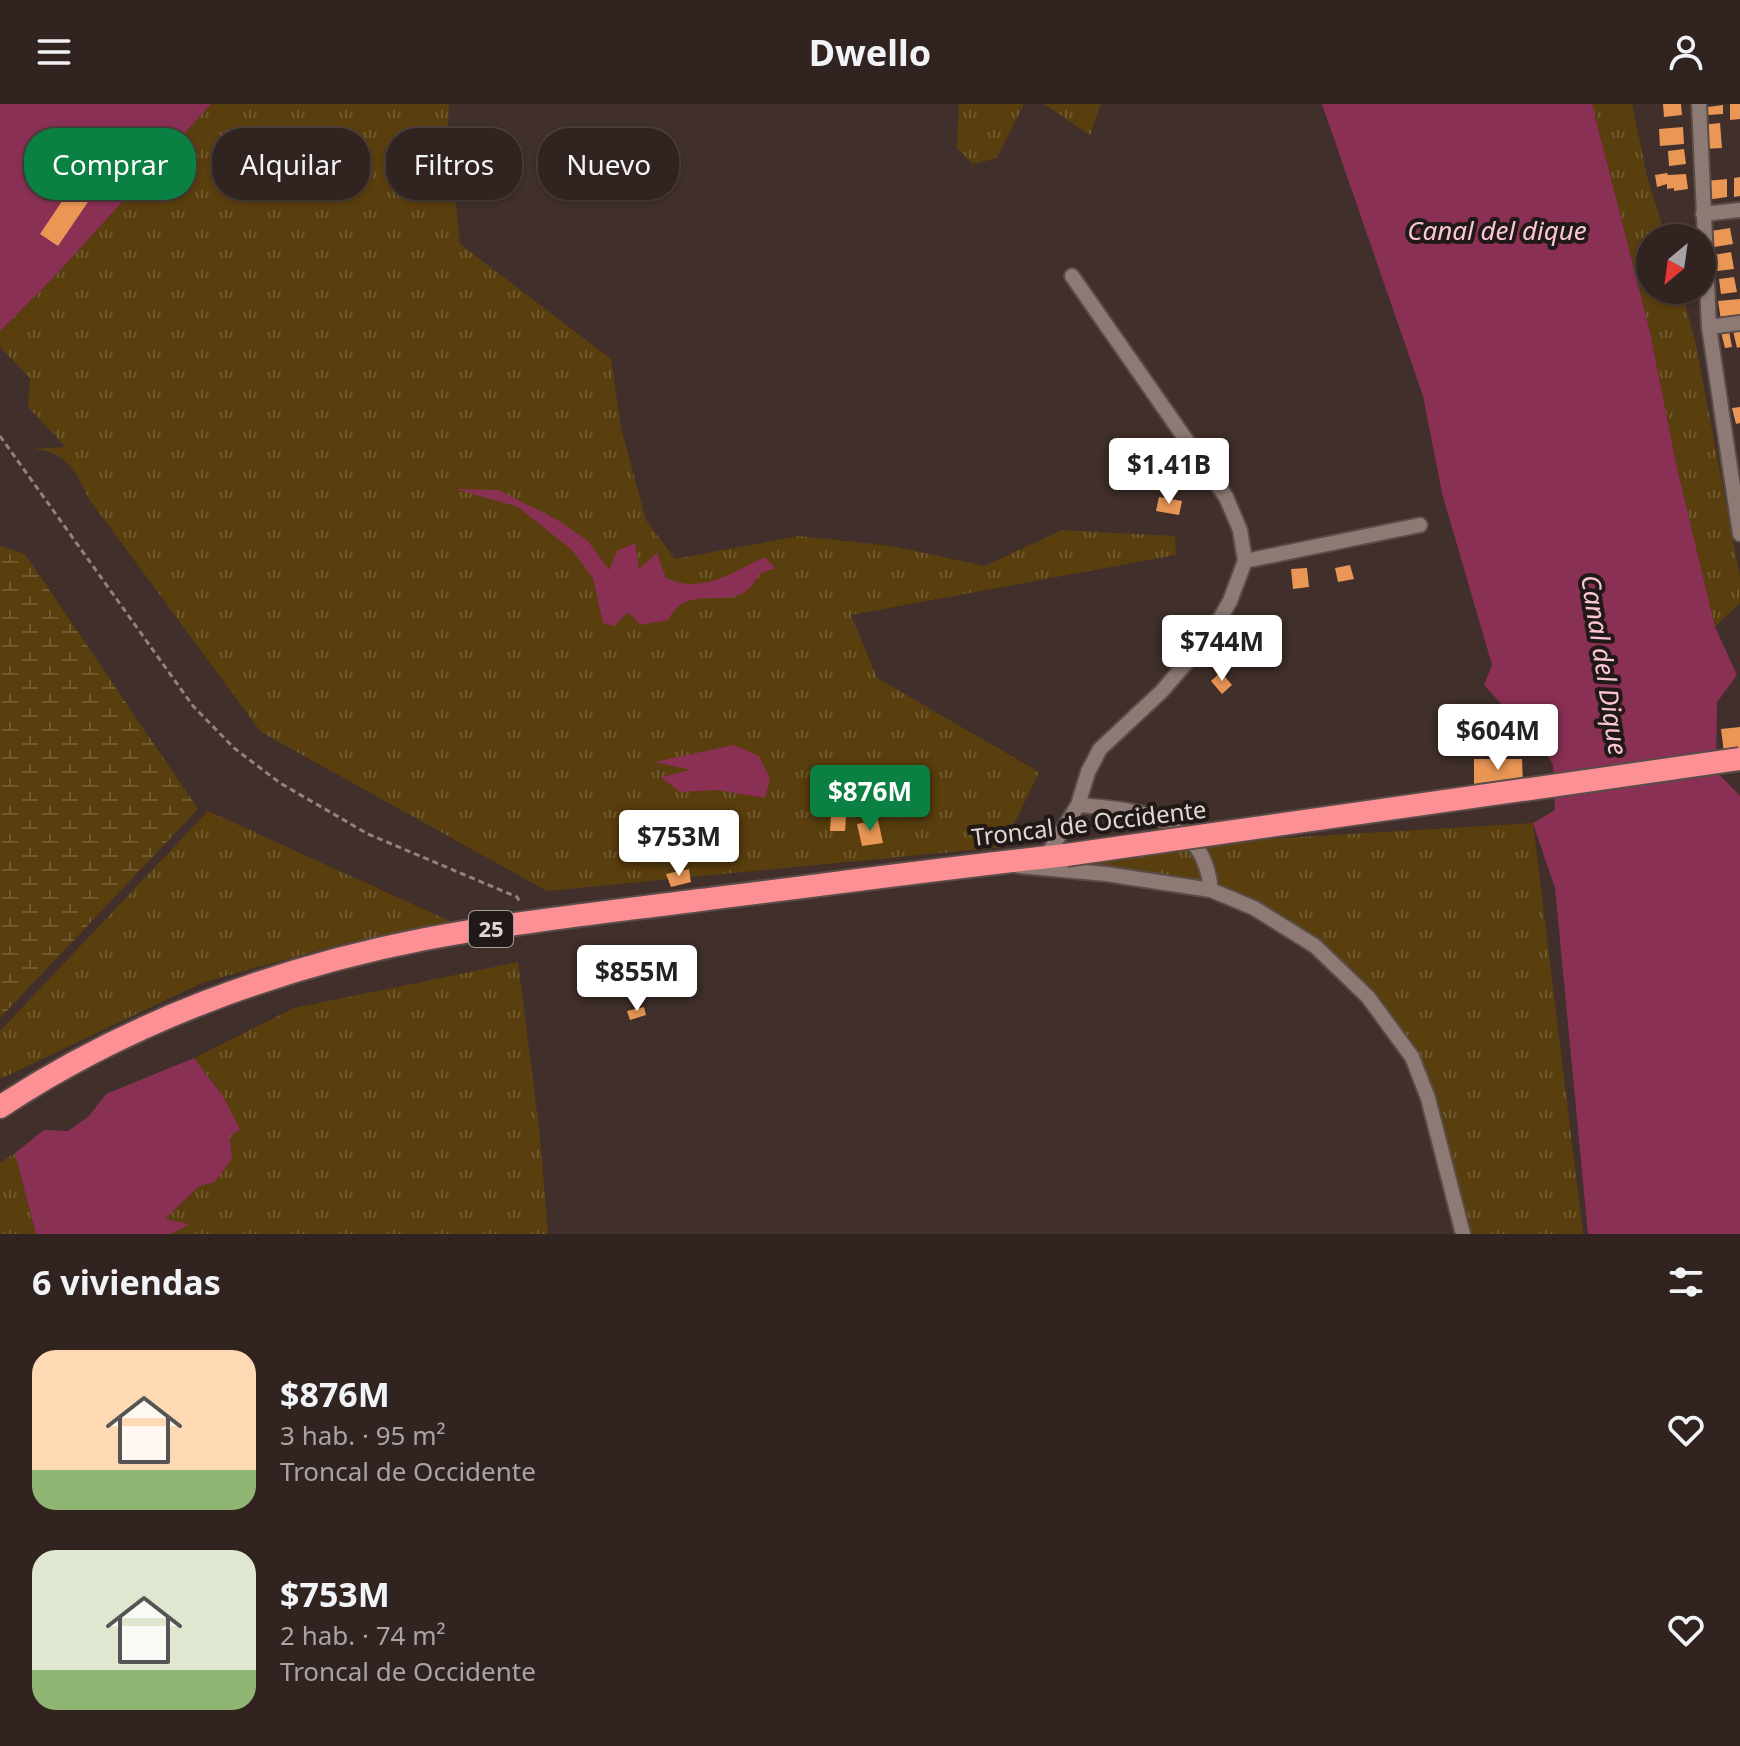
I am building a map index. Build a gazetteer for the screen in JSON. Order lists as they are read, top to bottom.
{
  "streets": {
    "highway": ["Troncal de Occidente", "25"]
  },
  "water": ["Canal del dique", "Canal del Dique"],
  "north": "bottom left",
  "page": {
    "header": "Dwello",
    "chip": [
      "Comprar",
      "Alquilar",
      "Filtros",
      "Nuevo"
    ],
    "price": [
      "$1.41B",
      "$744M",
      "$604M",
      "$876M",
      "$753M",
      "$855M"
    ],
    "heading": "6 viviendas",
    "list": [
      {
        "name": "$876M",
        "note": "3 hab. · 95 m² · Troncal de Occidente"
      },
      {
        "name": "$753M",
        "note": "2 hab. · 74 m² · Troncal de Occidente"
      }
    ]
  }
}
